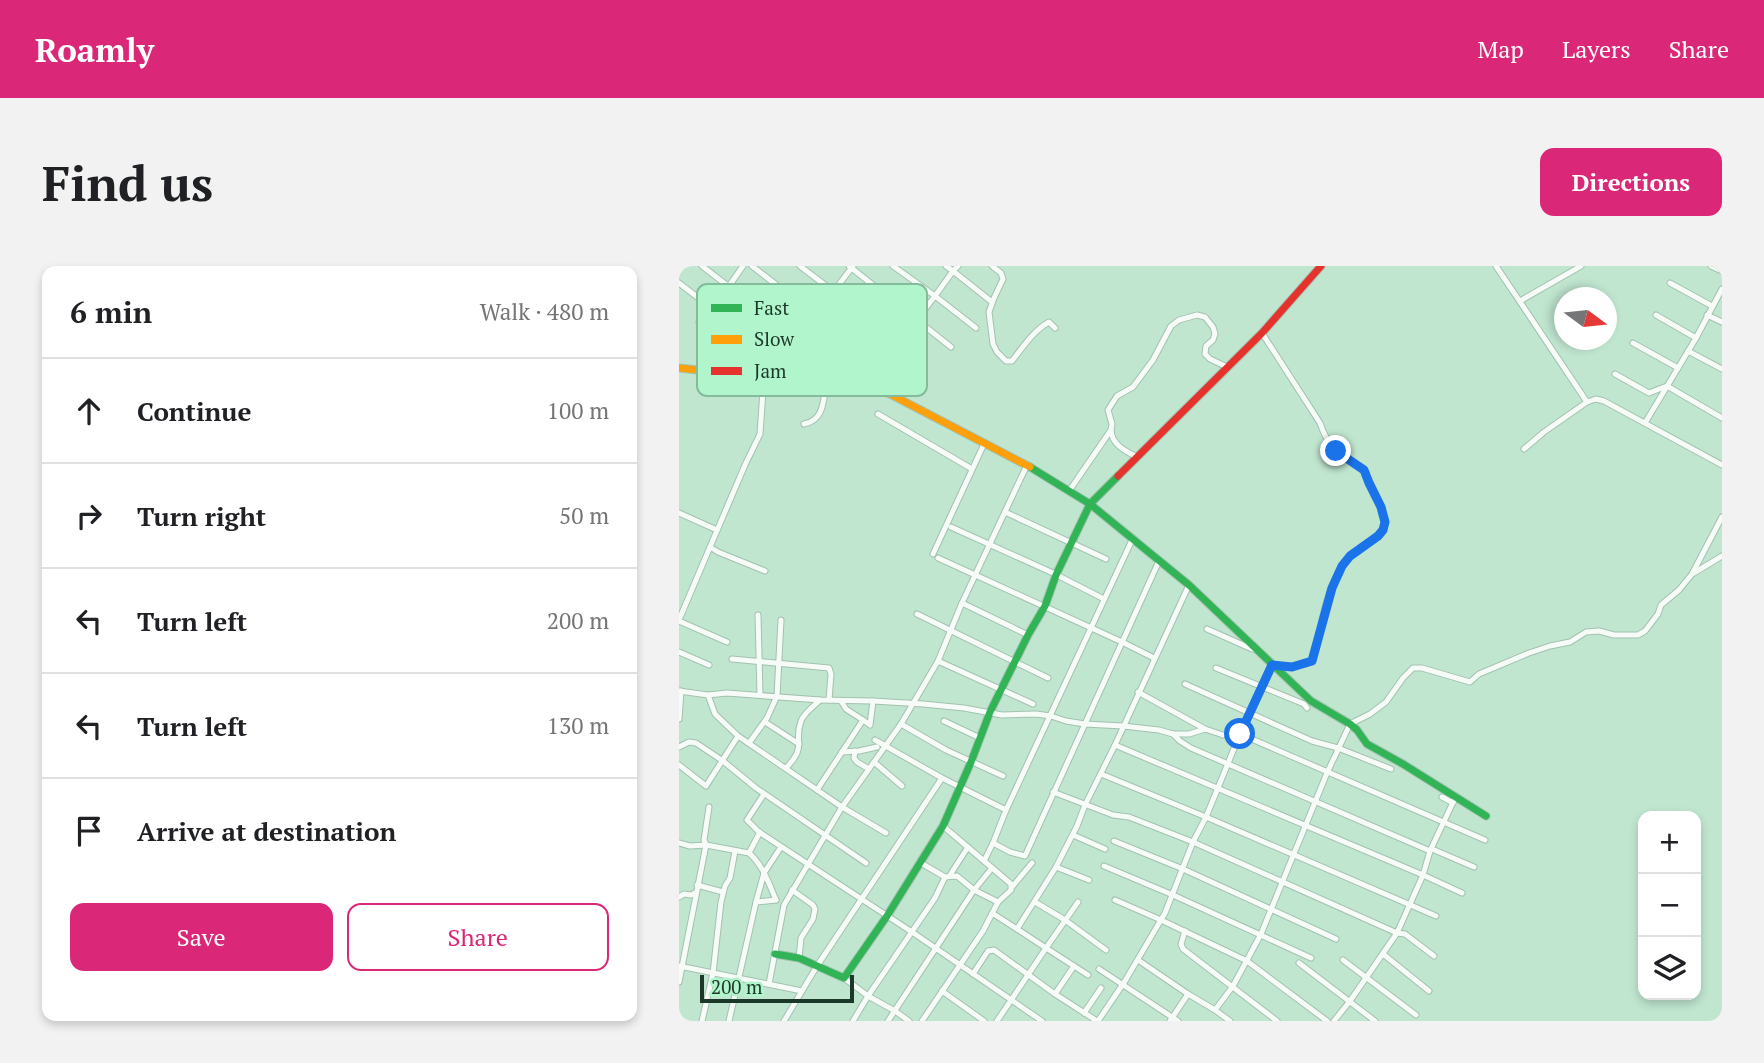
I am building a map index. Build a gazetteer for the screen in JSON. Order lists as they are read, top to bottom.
{
  "legend": ["Fast", "Slow", "Jam"],
  "scale_bar": "200 m",
  "north": "right",
  "page": {
    "header": "Roamly",
    "nav": ["Map", "Layers", "Share"],
    "buttons": [
      "Directions",
      ["Save", "Share"]
    ],
    "title": "Find us",
    "heading": ["6 min", "Walk · 480 m"],
    "list": [
      ["Continue", "100 m"],
      ["Turn right", "50 m"],
      ["Turn left", "200 m"],
      ["Turn left", "130 m"],
      "Arrive at destination"
    ],
    "map_buttons": ["+", "−"],
    "scale": "200 m"
  }
}
